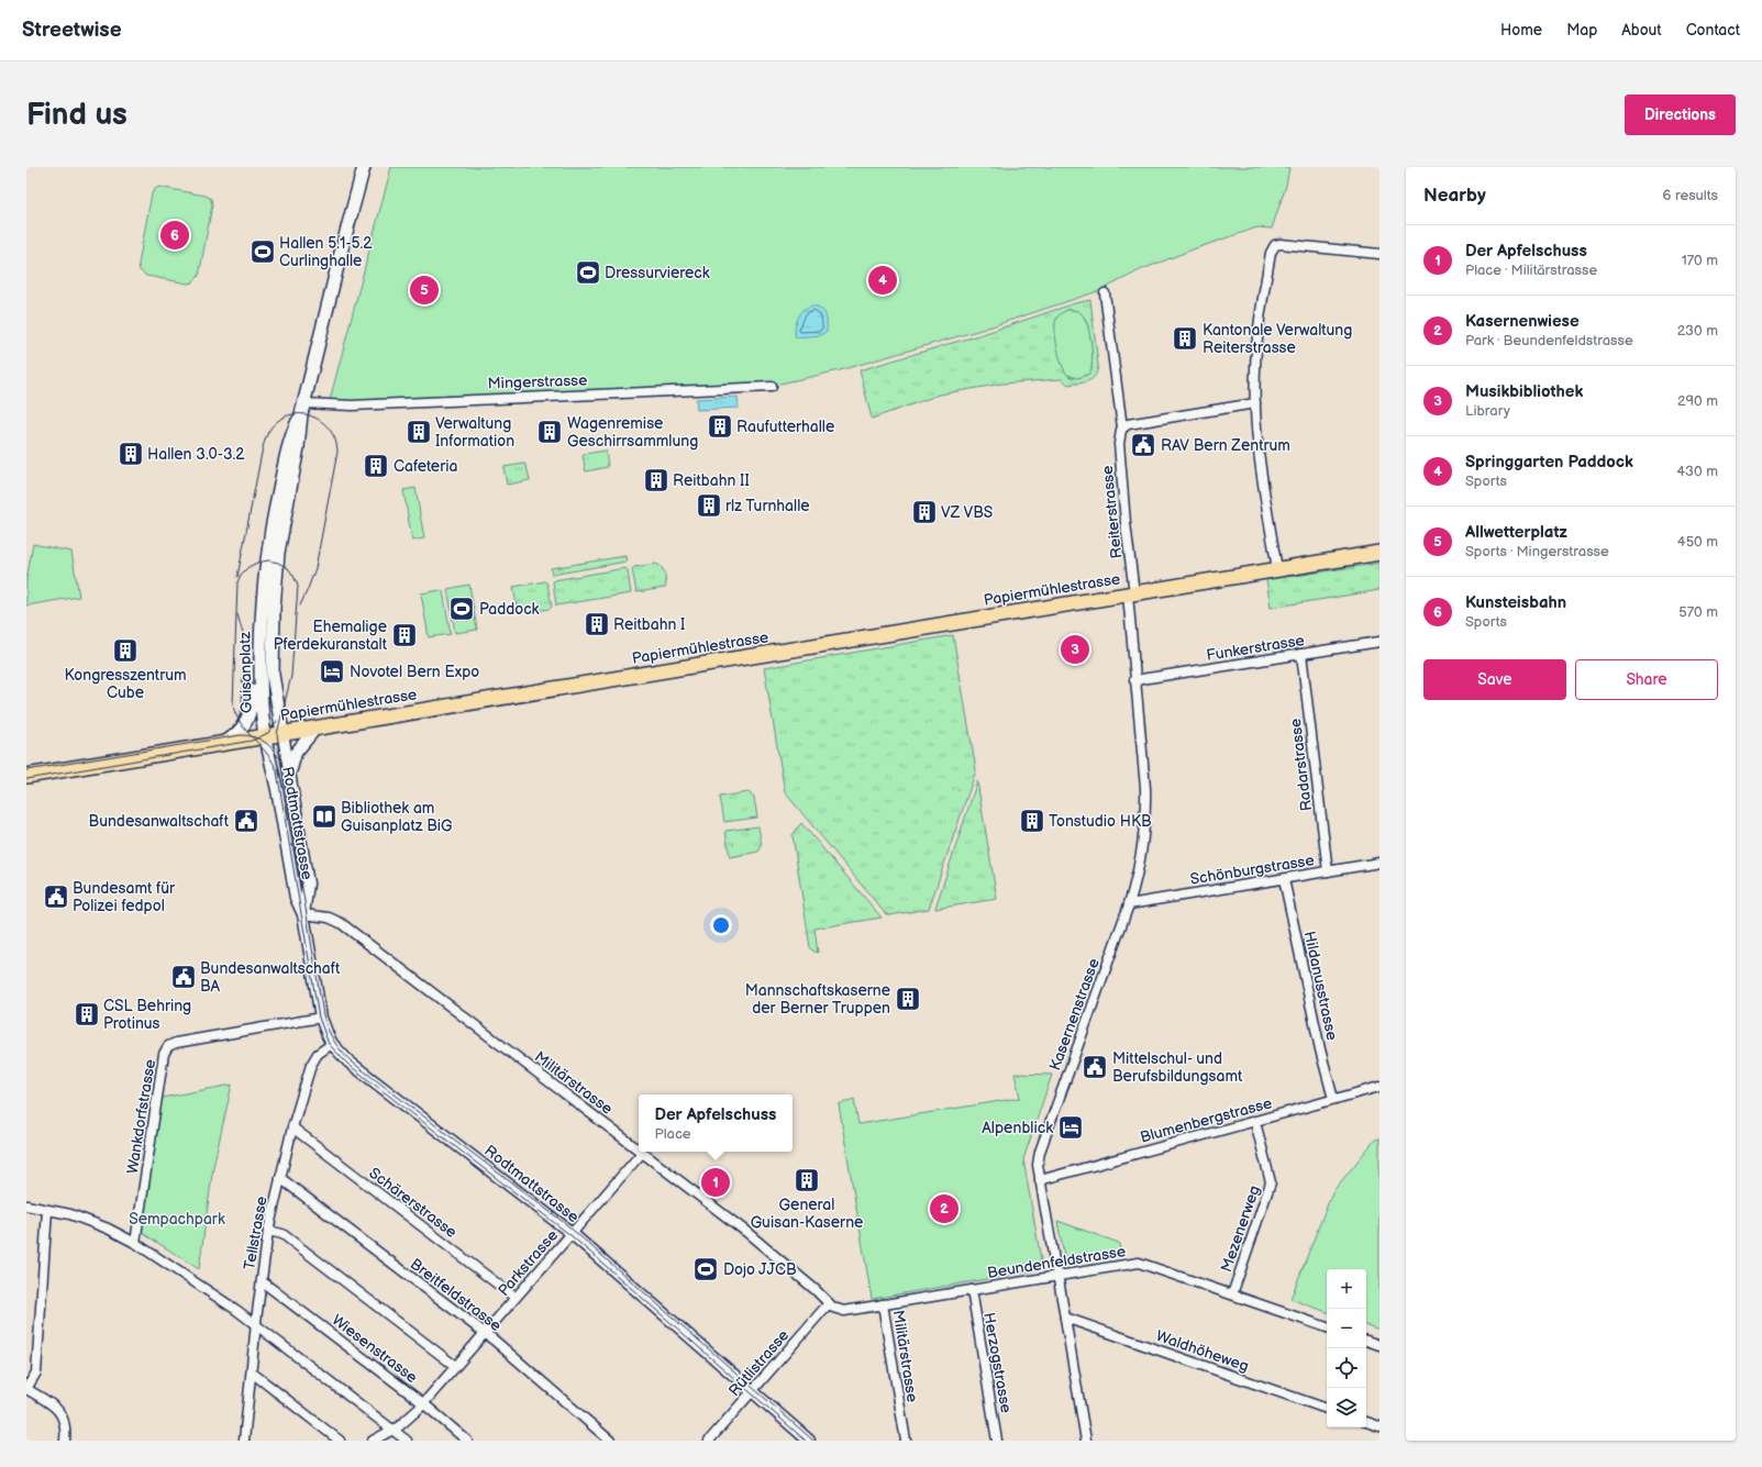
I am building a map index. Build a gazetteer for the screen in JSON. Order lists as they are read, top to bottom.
{
  "streets": {
    "main road": ["Papiermühlestrasse", "Guisanplatz"],
    "street": [
      "Mingerstrasse",
      "Reiterstrasse",
      "Funkerstrasse",
      "Radarstrasse",
      "Rodtmattstrasse",
      "Schönburgstrasse",
      "Hildanusstrasse",
      "Kasernenstrasse",
      "Militärstrasse",
      "Wankdorfstrasse",
      "Blumenbergstrasse",
      "Schärerstrasse",
      "Mezenerweg",
      "Tellstrasse",
      "Beundenfeldstrasse",
      "Parkstrasse",
      "Breitfeldstrasse",
      "Wiesenstrasse",
      "Waldhöheweg",
      "Rütlistrasse",
      "Herzogstrasse"
    ]
  },
  "crossings": [
    ["Reiterstrasse", "Papiermühlestrasse"],
    ["Reiterstrasse", "Kasernenstrasse"],
    ["Papiermühlestrasse", "Guisanplatz"],
    ["Papiermühlestrasse", "Rodtmattstrasse"],
    ["Papiermühlestrasse", "Kasernenstrasse"],
    ["Funkerstrasse", "Radarstrasse"],
    ["Funkerstrasse", "Kasernenstrasse"],
    ["Guisanplatz", "Rodtmattstrasse"],
    ["Radarstrasse", "Schönburgstrasse"],
    ["Rodtmattstrasse", "Militärstrasse"],
    ["Rodtmattstrasse", "Wankdorfstrasse"],
    ["Rodtmattstrasse", "Tellstrasse"],
    ["Rodtmattstrasse", "Parkstrasse"],
    ["Rodtmattstrasse", "Rütlistrasse"],
    ["Schönburgstrasse", "Hildanusstrasse"],
    ["Schönburgstrasse", "Kasernenstrasse"],
    ["Hildanusstrasse", "Blumenbergstrasse"],
    ["Kasernenstrasse", "Blumenbergstrasse"],
    ["Kasernenstrasse", "Beundenfeldstrasse"],
    ["Kasernenstrasse", "Waldhöheweg"],
    ["Militärstrasse", "Beundenfeldstrasse"],
    ["Militärstrasse", "Parkstrasse"],
    ["Militärstrasse", "Rütlistrasse"],
    ["Blumenbergstrasse", "Mezenerweg"],
    ["Schärerstrasse", "Tellstrasse"],
    ["Schärerstrasse", "Parkstrasse"],
    ["Mezenerweg", "Beundenfeldstrasse"],
    ["Tellstrasse", "Breitfeldstrasse"],
    ["Tellstrasse", "Wiesenstrasse"],
    ["Beundenfeldstrasse", "Herzogstrasse"],
    ["Parkstrasse", "Breitfeldstrasse"],
    ["Parkstrasse", "Wiesenstrasse"]
  ],
  "parks": ["Sempachpark"],
  "places": {
    "sports": [
      "Hallen 5.1-5.2 Curlinghalle",
      "Dressurviereck",
      "Paddock",
      "Dojo JJCB"
    ],
    "building": [
      "Kantonale Verwaltung Reiterstrasse",
      "Raufutterhalle",
      "Verwaltung Information",
      "Wagenremise Geschirrsammlung",
      "Hallen 3.0-3.2",
      "Cafeteria",
      "Reitbahn II",
      "rlz Turnhalle",
      "VZ VBS",
      "Reitbahn I",
      "Ehemalige Pferdekuranstalt",
      "Kongresszentrum Cube",
      "Tonstudio HKB",
      "Mannschaftskaserne der Berner Truppen",
      "CSL Behring Protinus",
      "General Guisan-Kaserne"
    ],
    "public building": [
      "RAV Bern Zentrum",
      "Bundesanwaltschaft",
      "Bundesamt für Polizei fedpol",
      "Bundesanwaltschaft BA",
      "Mittelschul- und Berufsbildungsamt"
    ],
    "hotel": ["Novotel Bern Expo", "Alpenblick"],
    "library": ["Bibliothek am Guisanplatz BiG"]
  },
  "page": {
    "header": "Streetwise",
    "nav": [
      "Home",
      "Map",
      "About",
      "Contact"
    ],
    "buttons": [
      "Directions",
      ["Save", "Share"]
    ],
    "title": "Find us",
    "heading": ["Nearby", "6 results"],
    "pins": [
      "6",
      "4",
      "5",
      "3",
      "1",
      "2"
    ],
    "list": [
      {
        "mark": "1",
        "name": "Der Apfelschuss",
        "note": "Place · Militärstrasse",
        "value": "170 m"
      },
      {
        "mark": "2",
        "name": "Kasernenwiese",
        "note": "Park · Beundenfeldstrasse",
        "value": "230 m"
      },
      {
        "mark": "3",
        "name": "Musikbibliothek",
        "note": "Library",
        "value": "290 m"
      },
      {
        "mark": "4",
        "name": "Springgarten Paddock",
        "note": "Sports",
        "value": "430 m"
      },
      {
        "mark": "5",
        "name": "Allwetterplatz",
        "note": "Sports · Mingerstrasse",
        "value": "450 m"
      },
      {
        "mark": "6",
        "name": "Kunsteisbahn",
        "note": "Sports",
        "value": "570 m"
      }
    ],
    "popup": ["Der Apfelschuss", "Place"],
    "map_buttons": ["+", "−"]
  }
}
